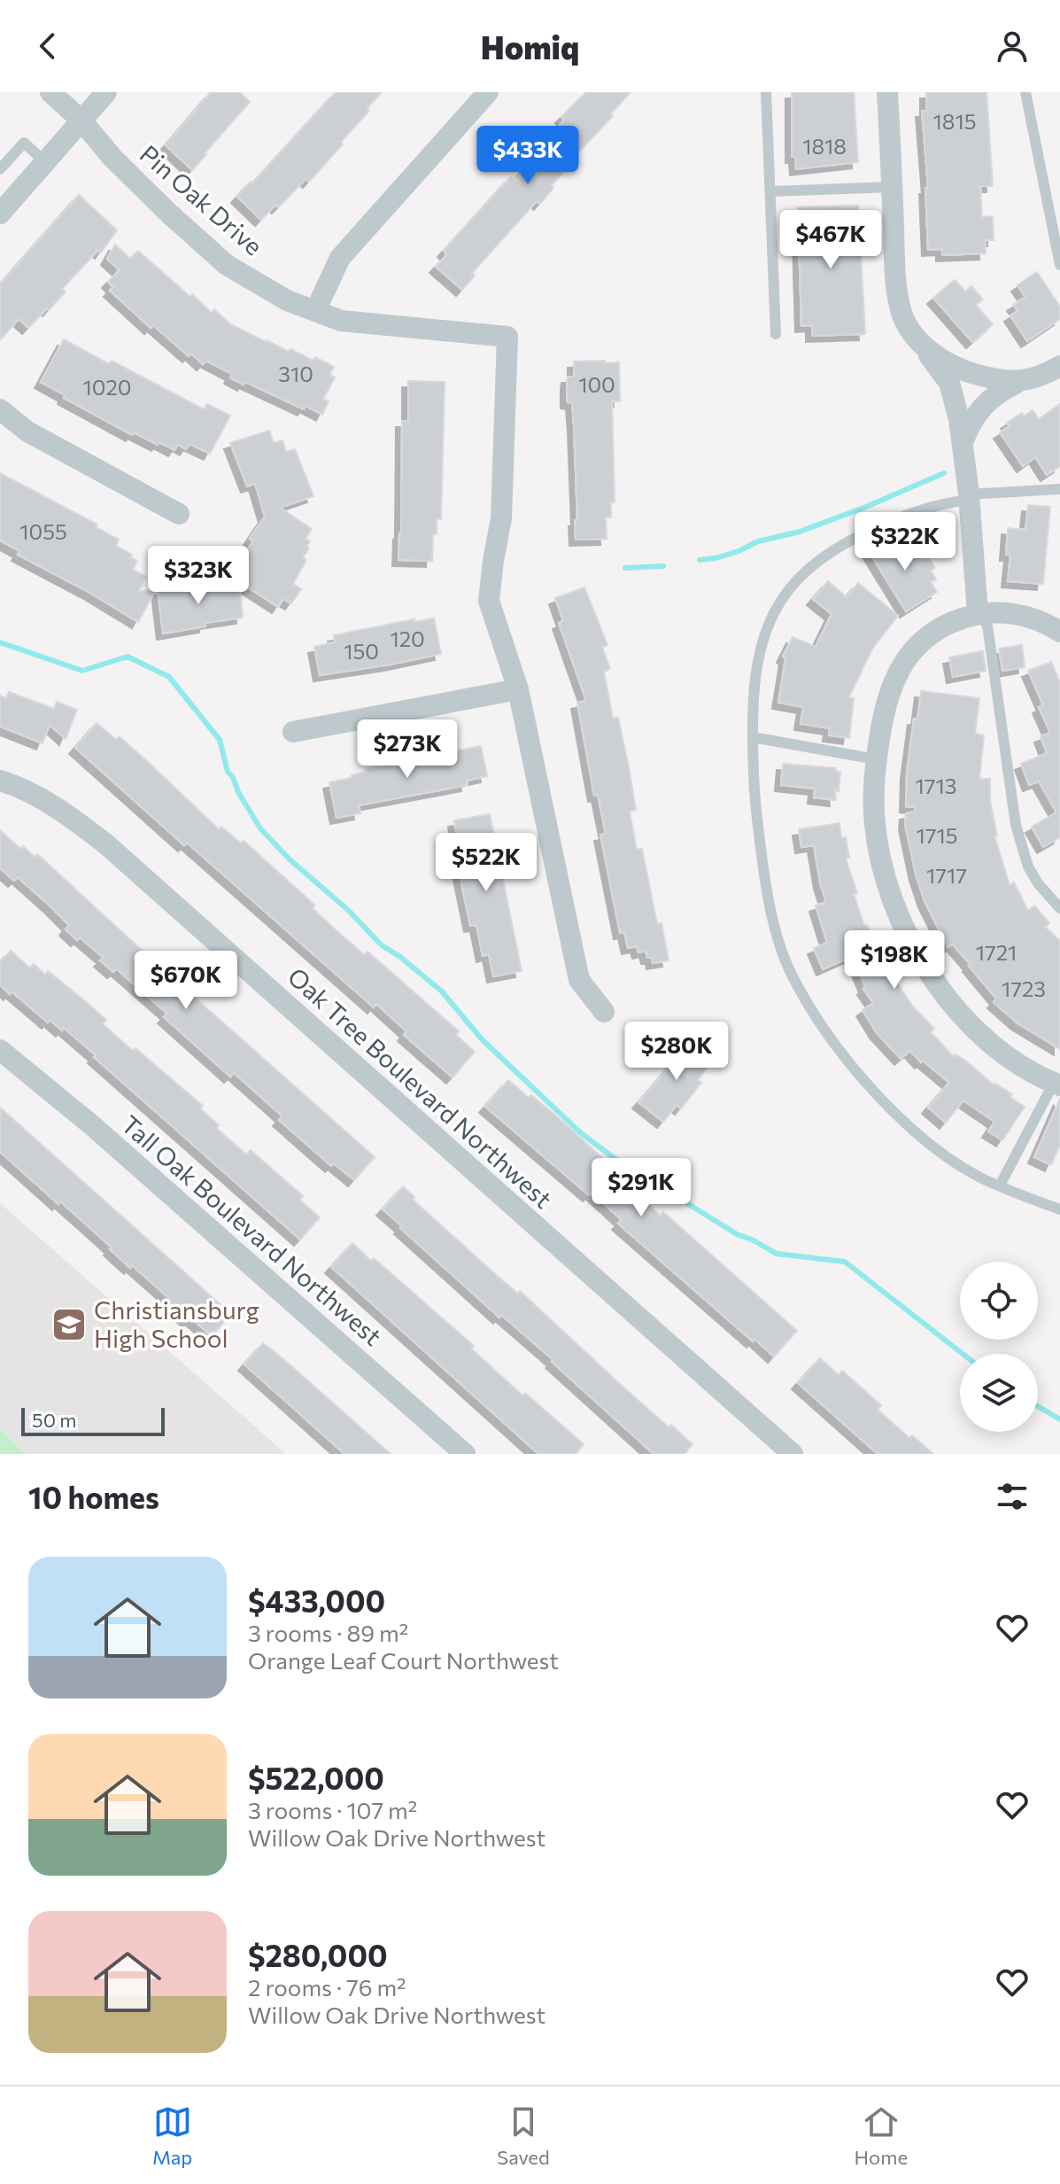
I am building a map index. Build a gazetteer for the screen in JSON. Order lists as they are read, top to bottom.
{
  "streets": {
    "street": ["Pin Oak Drive", "Oak Tree Boulevard Northwest", "Tall Oak Boulevard Northwest"]
  },
  "places": {
    "school or university": ["Christiansburg High School"]
  },
  "house_numbers": [
    "1815",
    "1818",
    "310",
    "100",
    "1020",
    "1055",
    "120",
    "150",
    "1713",
    "1715",
    "1717",
    "1721",
    "1723"
  ],
  "scale_bar": "50 m",
  "page": {
    "header": "Homiq",
    "price": [
      "$433K",
      "$467K",
      "$322K",
      "$323K",
      "$273K",
      "$522K",
      "$198K",
      "$670K",
      "$280K",
      "$291K"
    ],
    "scale": "50 m",
    "heading": "10 homes",
    "list": [
      {
        "name": "$433,000",
        "note": "3 rooms · 89 m² · Orange Leaf Court Northwest"
      },
      {
        "name": "$522,000",
        "note": "3 rooms · 107 m² · Willow Oak Drive Northwest"
      },
      {
        "name": "$280,000",
        "note": "2 rooms · 76 m² · Willow Oak Drive Northwest"
      }
    ],
    "tabs": ["Map", "Saved", "Home"]
  }
}
